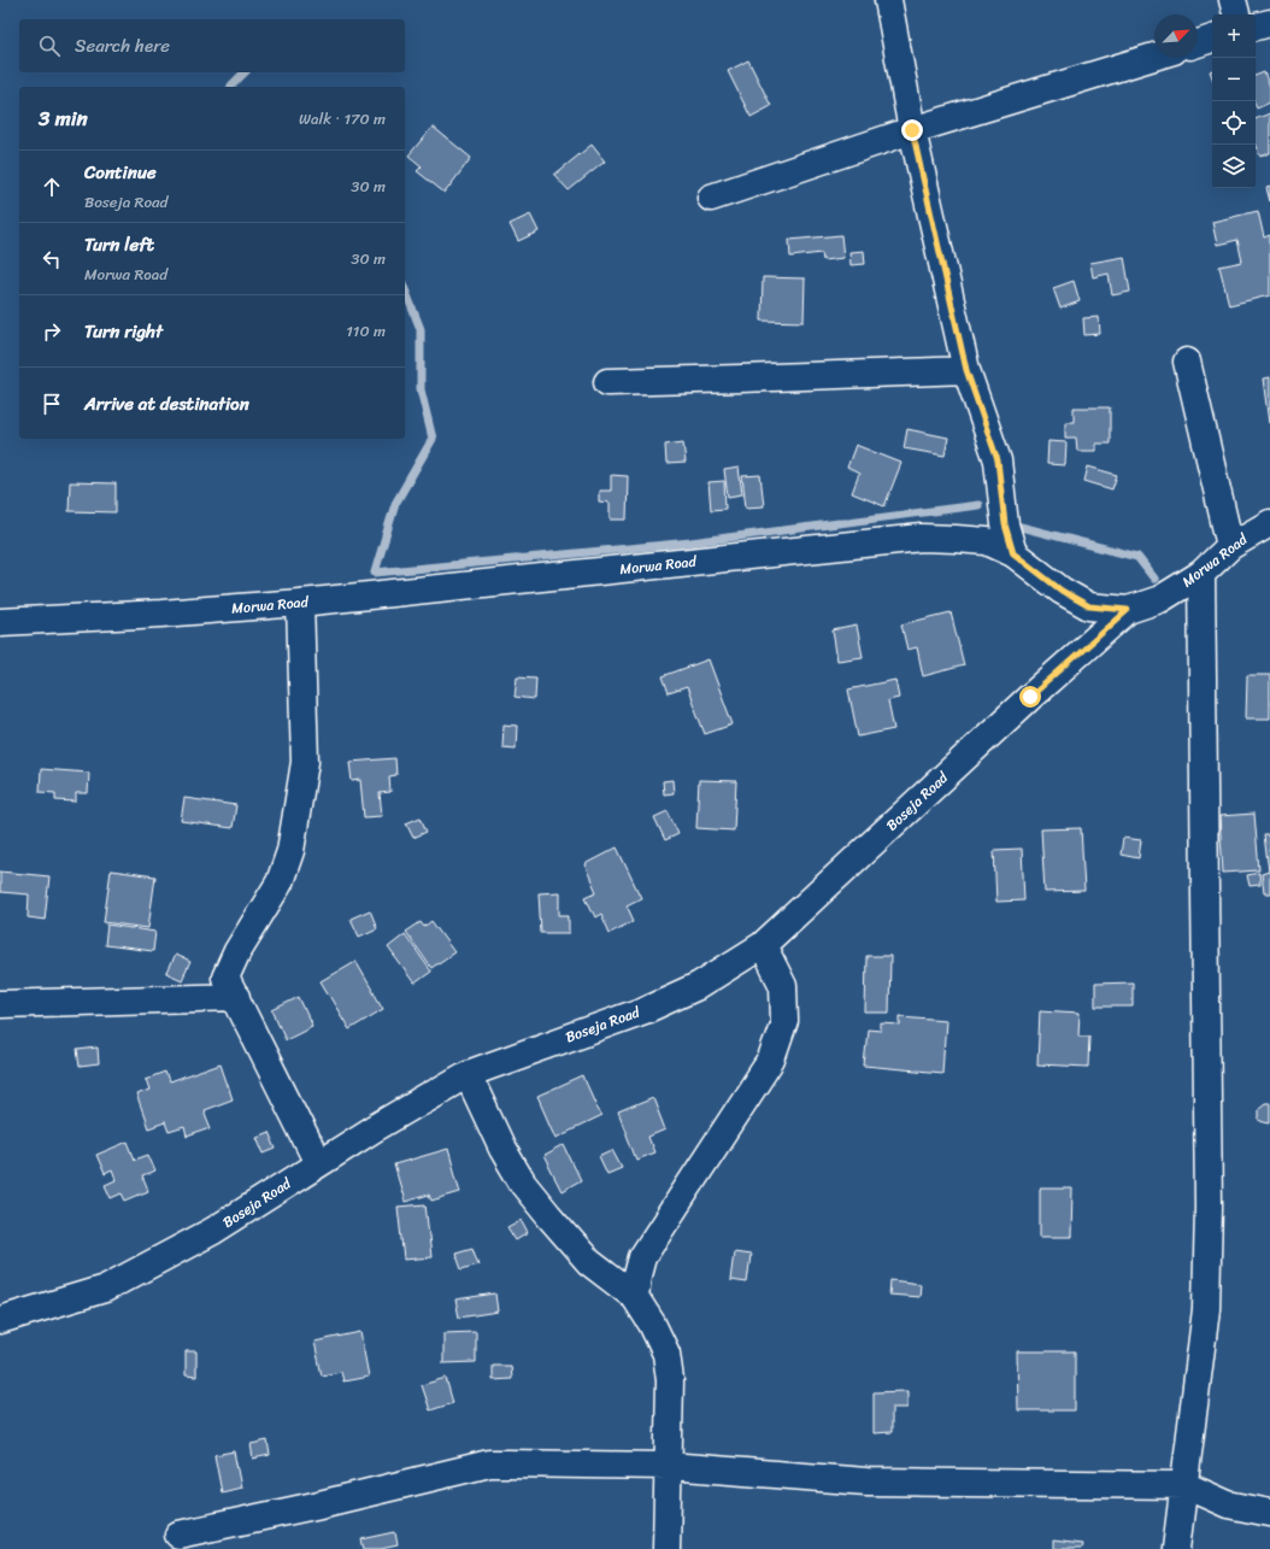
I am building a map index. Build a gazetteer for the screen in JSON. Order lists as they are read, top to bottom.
{
  "streets": {
    "street": ["Morwa Road", "Boseja Road"]
  },
  "crossings": [
    ["Morwa Road", "Boseja Road"]
  ],
  "north": "top right",
  "page": {
    "map_buttons": ["+", "−"],
    "search": "Search here",
    "heading": ["3 min", "Walk · 170 m"],
    "list": [
      ["Continue", "Boseja Road", "30 m"],
      ["Turn left", "Morwa Road", "30 m"],
      ["Turn right", "110 m"],
      "Arrive at destination"
    ]
  }
}
